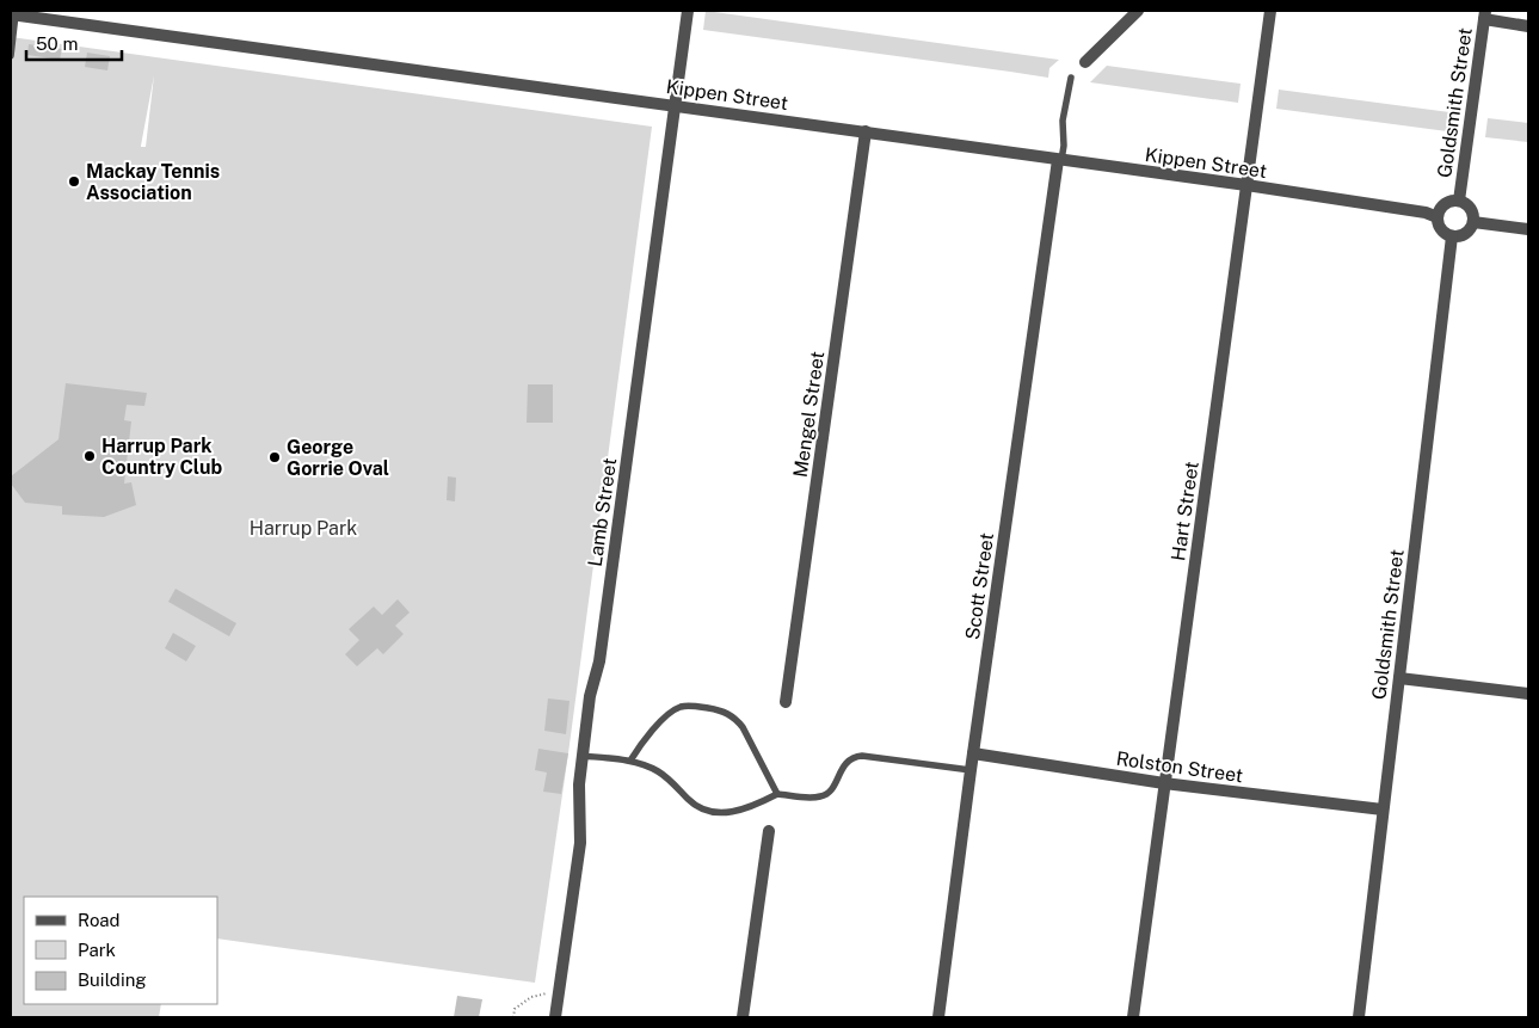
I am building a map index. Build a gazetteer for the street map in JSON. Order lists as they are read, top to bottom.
{
  "streets": {
    "street": [
      "Kippen Street",
      "Goldsmith Street",
      "Mengel Street",
      "Hart Street",
      "Lamb Street",
      "Scott Street",
      "Rolston Street"
    ]
  },
  "crossings": [
    ["Kippen Street", "Goldsmith Street"],
    ["Kippen Street", "Mengel Street"],
    ["Kippen Street", "Hart Street"],
    ["Kippen Street", "Lamb Street"],
    ["Kippen Street", "Scott Street"],
    ["Goldsmith Street", "Rolston Street"],
    ["Hart Street", "Rolston Street"],
    ["Scott Street", "Rolston Street"]
  ],
  "parks": ["Harrup Park"],
  "places": ["Mackay Tennis Association", "Harrup Park Country Club", "George Gorrie Oval"],
  "legend": ["Road", "Park", "Building"],
  "scale_bar": "50 m"
}
